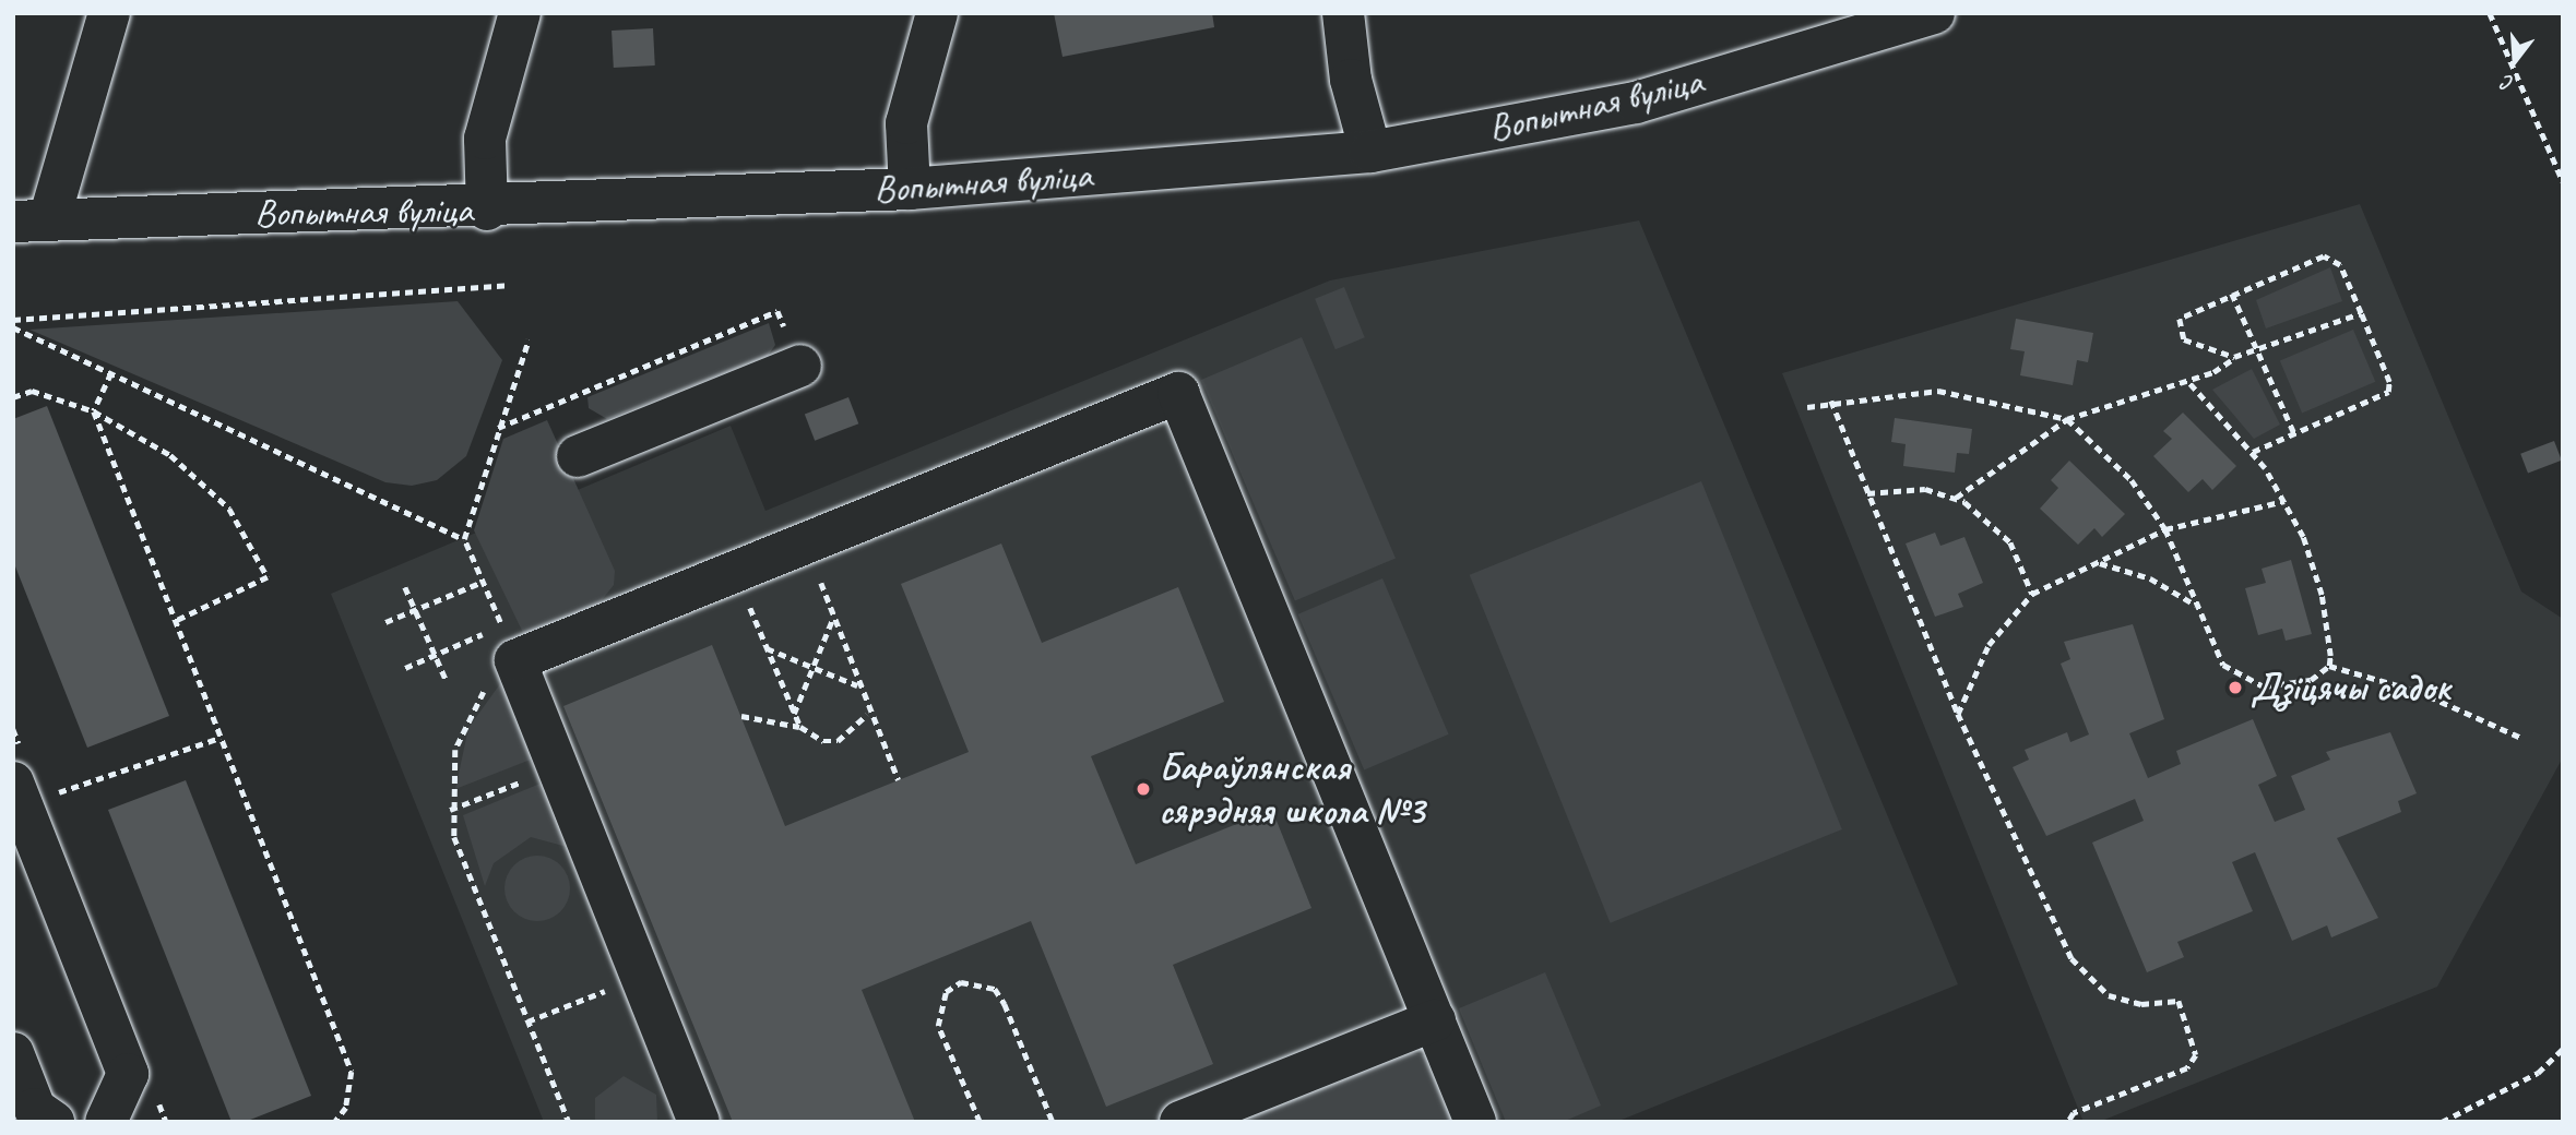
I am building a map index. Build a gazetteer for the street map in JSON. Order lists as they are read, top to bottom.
{
  "streets": {
    "street": ["Вопытная вуліца"]
  },
  "places": ["Дзіцячы садок", "Бараўлянская сярэдняя школа №3"],
  "north": "bottom"
}
